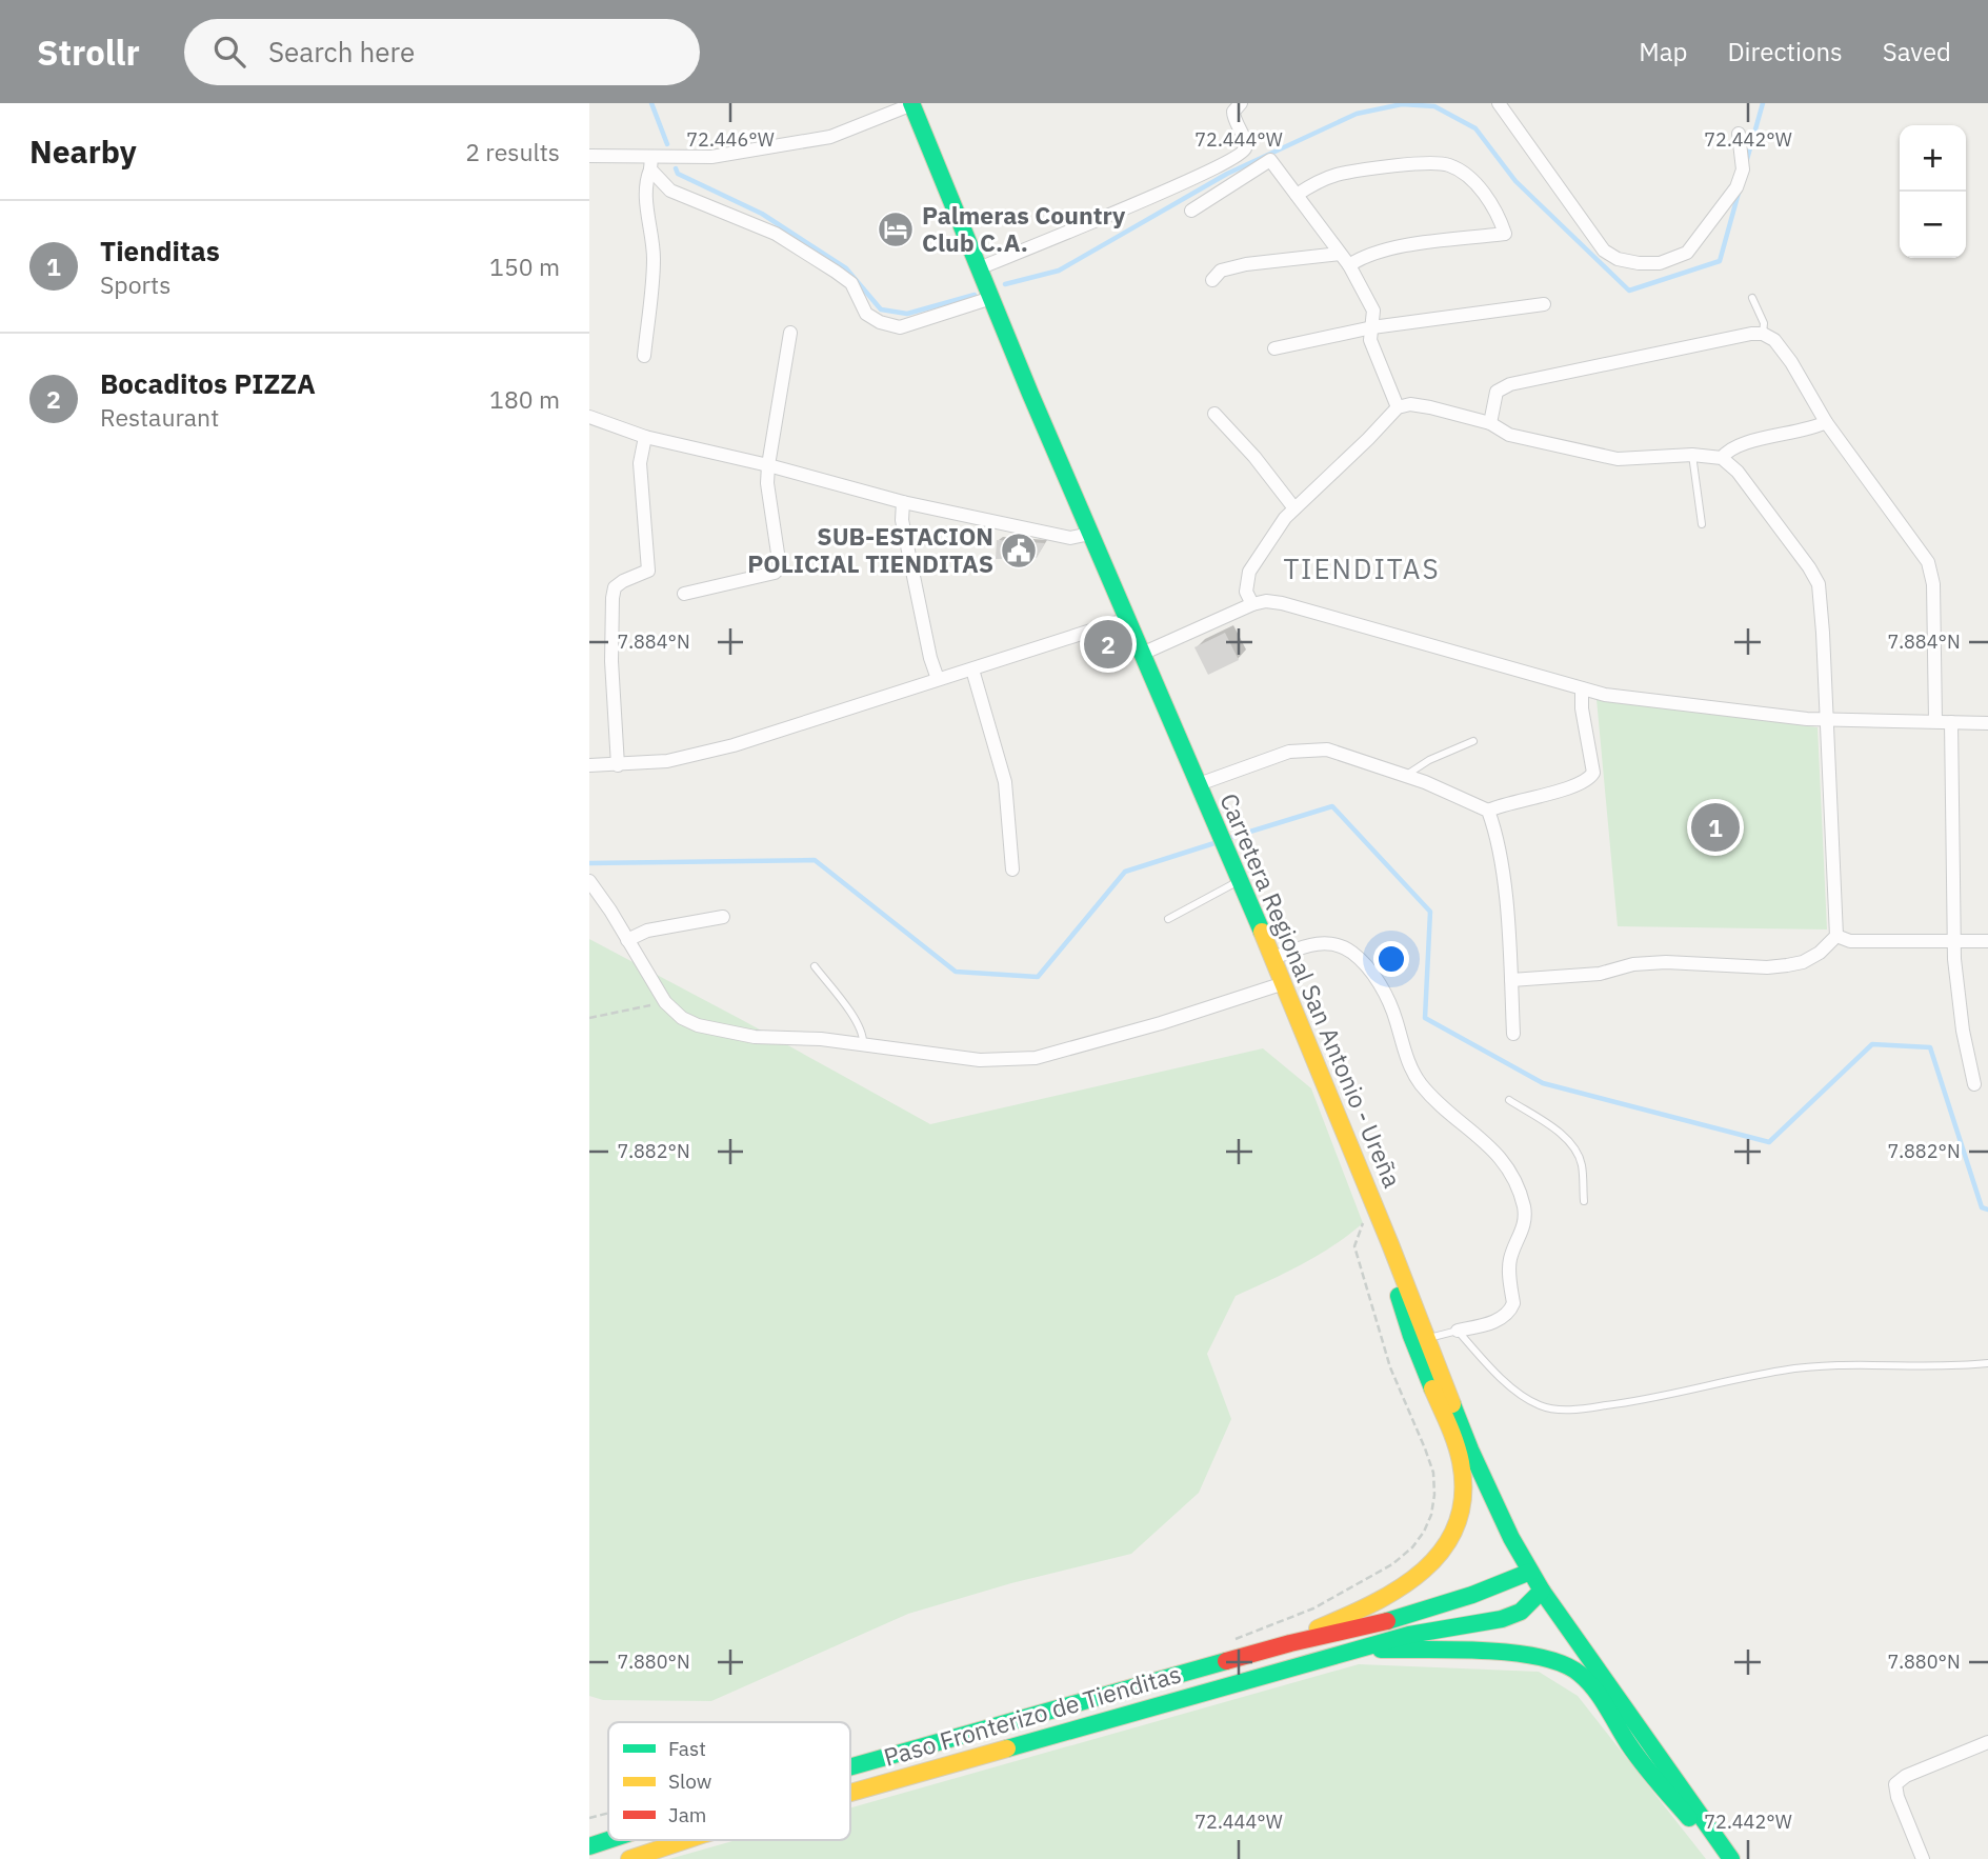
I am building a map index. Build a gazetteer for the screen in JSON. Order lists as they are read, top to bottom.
{
  "streets": {
    "main road": ["Carretera Regional San Antonio - Ureña", "Paso Fronterizo de Tienditas"]
  },
  "crossings": [
    ["Carretera Regional San Antonio - Ureña", "Paso Fronterizo de Tienditas"]
  ],
  "districts": ["TIENDITAS"],
  "places": {
    "hotel": ["Palmeras Country Club C.A."],
    "public building": ["SUB-ESTACION POLICIAL TIENDITAS"]
  },
  "legend": ["Fast", "Slow", "Jam"],
  "page": {
    "header": "Strollr",
    "search": "Search here",
    "nav": ["Map", "Directions", "Saved"],
    "heading": ["Nearby", "2 results"],
    "map_buttons": ["+", "−"],
    "list": [
      {
        "mark": "1",
        "name": "Tienditas",
        "note": "Sports",
        "value": "150 m"
      },
      {
        "mark": "2",
        "name": "Bocaditos PIZZA",
        "note": "Restaurant",
        "value": "180 m"
      }
    ],
    "pins": ["2", "1"]
  },
  "coordinates": [
    "72.446°W",
    "72.444°W",
    "72.442°W",
    "7.884°N",
    "7.882°N",
    "7.880°N"
  ]
}
